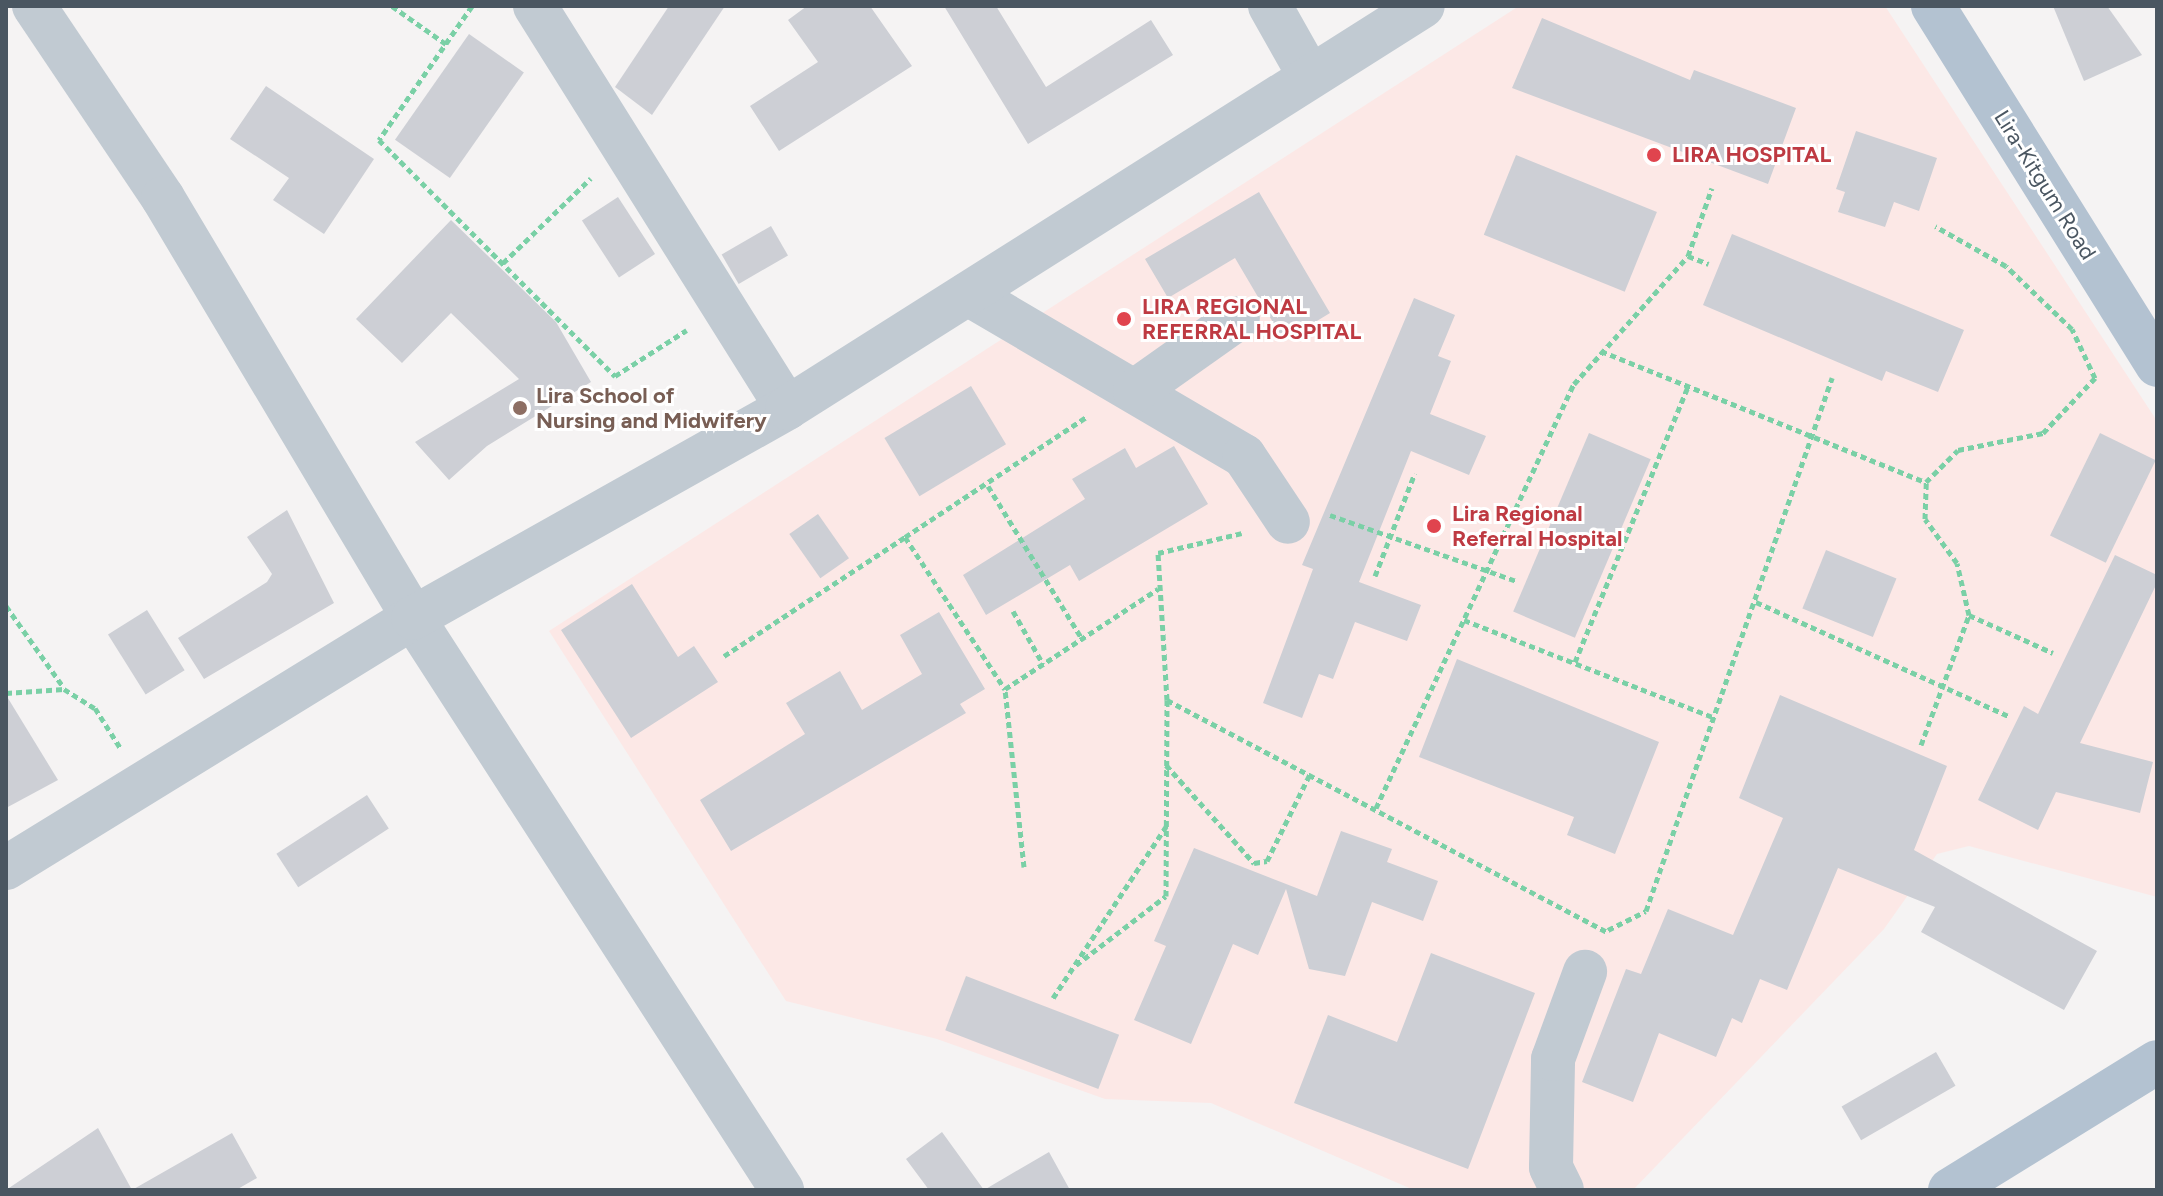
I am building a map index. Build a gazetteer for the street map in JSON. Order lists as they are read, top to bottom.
{
  "streets": {
    "main road": ["Lira-Kitgum Road"]
  },
  "places": [
    "LIRA HOSPITAL",
    "LIRA REGIONAL REFERRAL HOSPITAL",
    "Lira School of Nursing and Midwifery",
    "Lira Regional Referral Hospital"
  ]
}
